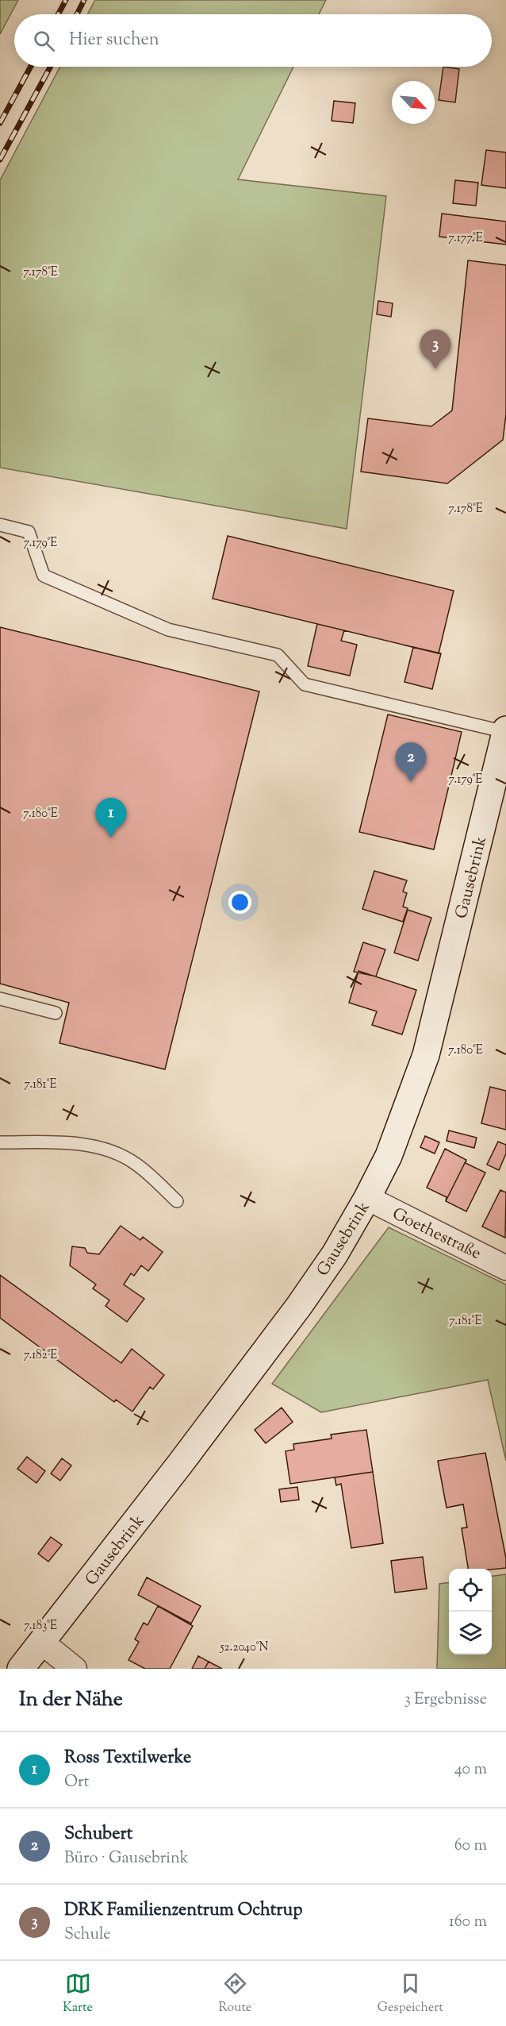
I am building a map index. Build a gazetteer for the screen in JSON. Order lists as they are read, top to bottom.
{
  "streets": {
    "main road": ["Gausebrink"],
    "street": ["Goethestraße"]
  },
  "crossings": [
    ["Gausebrink", "Goethestraße"]
  ],
  "north": "bottom right",
  "page": {
    "search": "Hier suchen",
    "pins": ["3", "2", "1"],
    "heading": ["In der Nähe", "3 Ergebnisse"],
    "list": [
      {
        "mark": "1",
        "name": "Ross Textilwerke",
        "note": "Ort",
        "value": "40 m"
      },
      {
        "mark": "2",
        "name": "Schubert",
        "note": "Büro · Gausebrink",
        "value": "60 m"
      },
      {
        "mark": "3",
        "name": "DRK Familienzentrum Ochtrup",
        "note": "Schule",
        "value": "160 m"
      }
    ],
    "nav": ["Karte", "Route", "Gespeichert"]
  },
  "coordinates": [
    "7.177°E",
    "7.178°E",
    "7.179°E",
    "7.180°E",
    "7.181°E",
    "7.182°E",
    "7.183°E",
    "52.2040°N"
  ]
}
